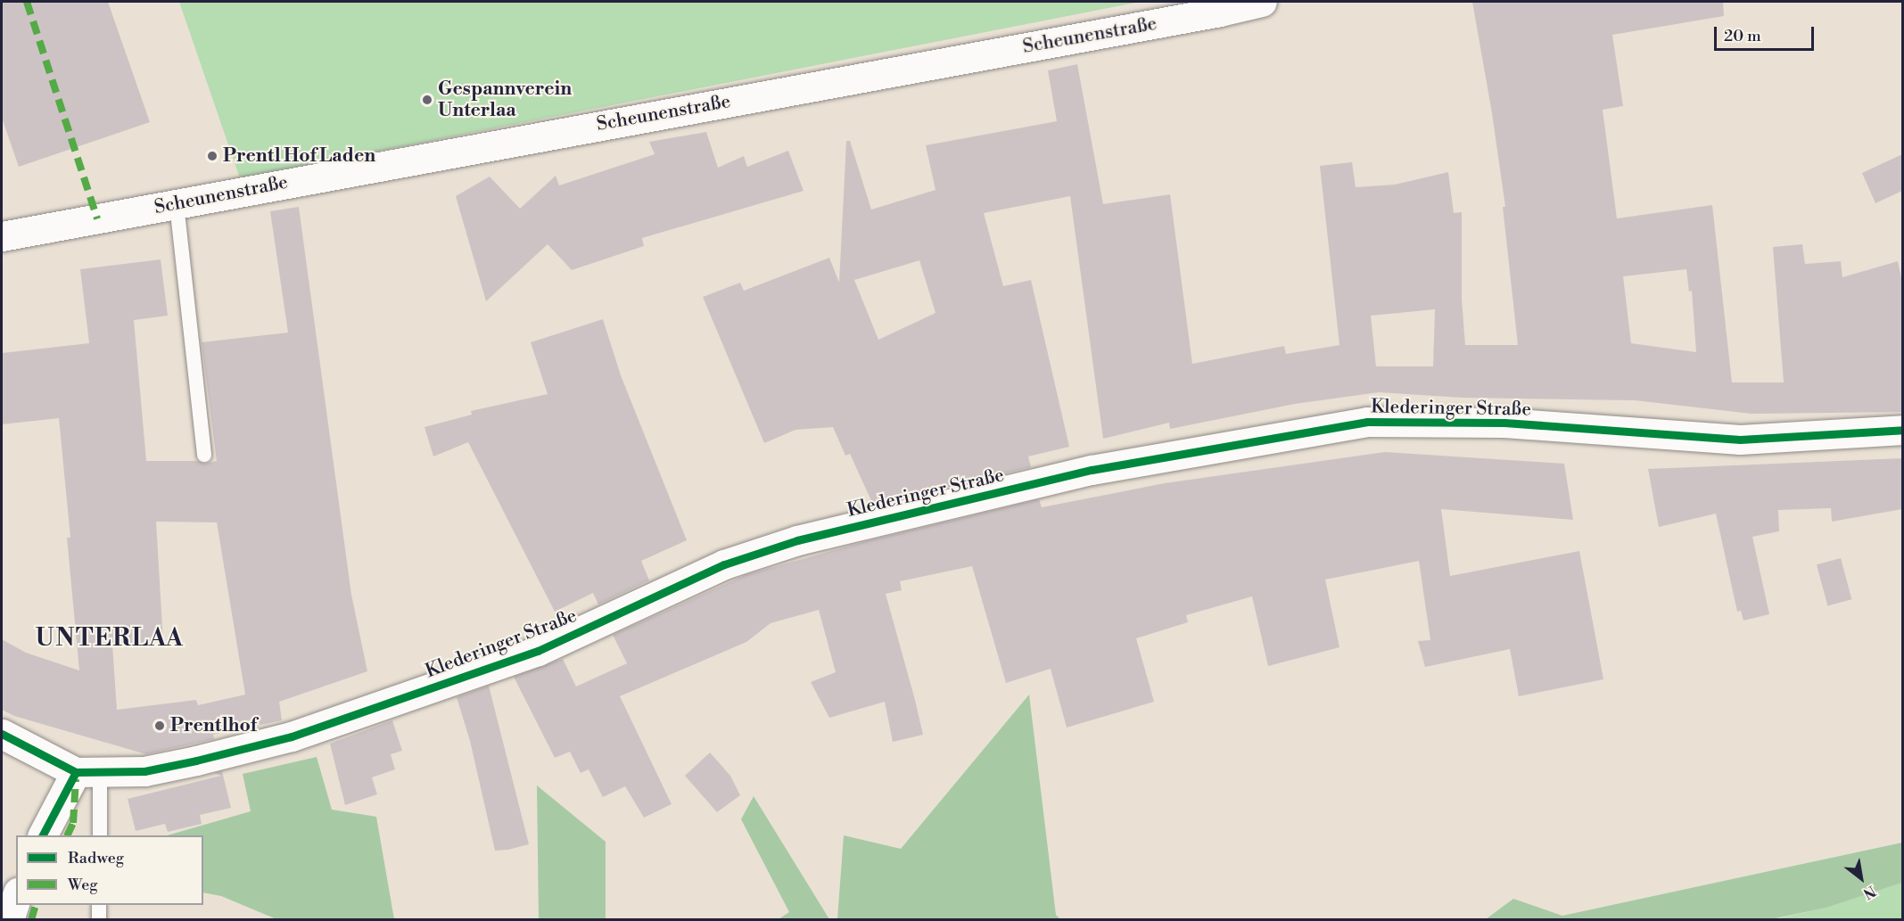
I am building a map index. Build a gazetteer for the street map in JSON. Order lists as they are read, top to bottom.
{
  "streets": {
    "street": ["Scheunenstraße", "Klederinger Straße"]
  },
  "districts": ["UNTERLAA"],
  "places": ["Gespannverein Unterlaa", "Prentl Hof Laden", "Prentlhof"],
  "legend": ["Radweg", "Weg"],
  "scale_bar": "20 m",
  "north": "bottom right"
}
